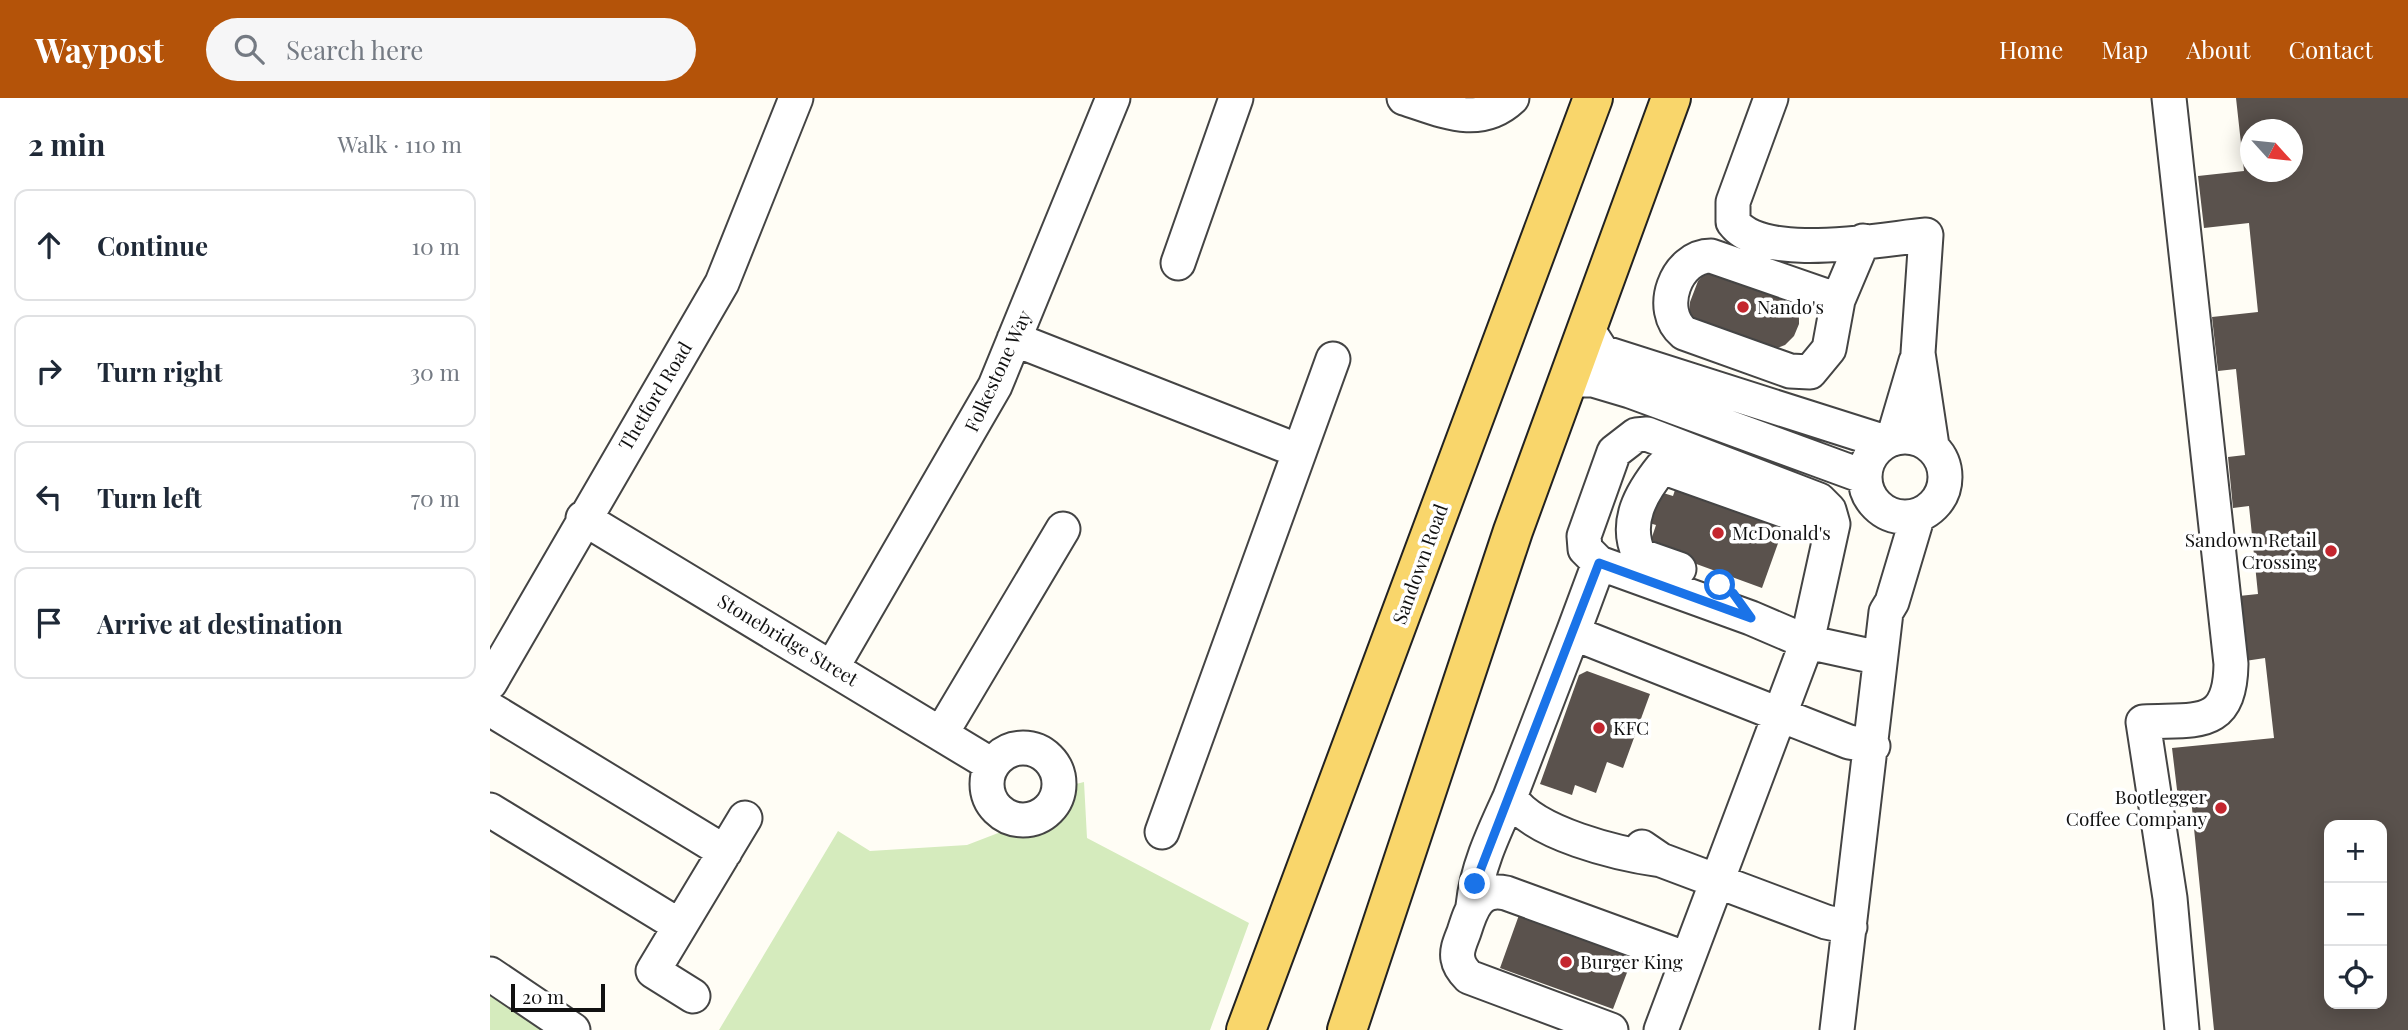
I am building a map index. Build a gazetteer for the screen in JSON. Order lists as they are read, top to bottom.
{
  "streets": {
    "main road": ["Sandown Road"],
    "street": ["Folkestone Way", "Thetford Road", "Stonebridge Street"]
  },
  "crossings": [
    ["Folkestone Way", "Stonebridge Street"],
    ["Thetford Road", "Stonebridge Street"]
  ],
  "places": [
    "Nando's",
    "McDonald's",
    "Sandown Retail Crossing",
    "KFC",
    "Bootlegger Coffee Company",
    "Burger King"
  ],
  "scale_bar": "20 m",
  "north": "bottom right",
  "page": {
    "header": "Waypost",
    "search": "Search here",
    "nav": [
      "Home",
      "Map",
      "About",
      "Contact"
    ],
    "heading": ["2 min", "Walk · 110 m"],
    "list": [
      ["Continue", "10 m"],
      ["Turn right", "30 m"],
      ["Turn left", "70 m"],
      "Arrive at destination"
    ],
    "map_buttons": ["+", "−"],
    "scale": "20 m"
  }
}
